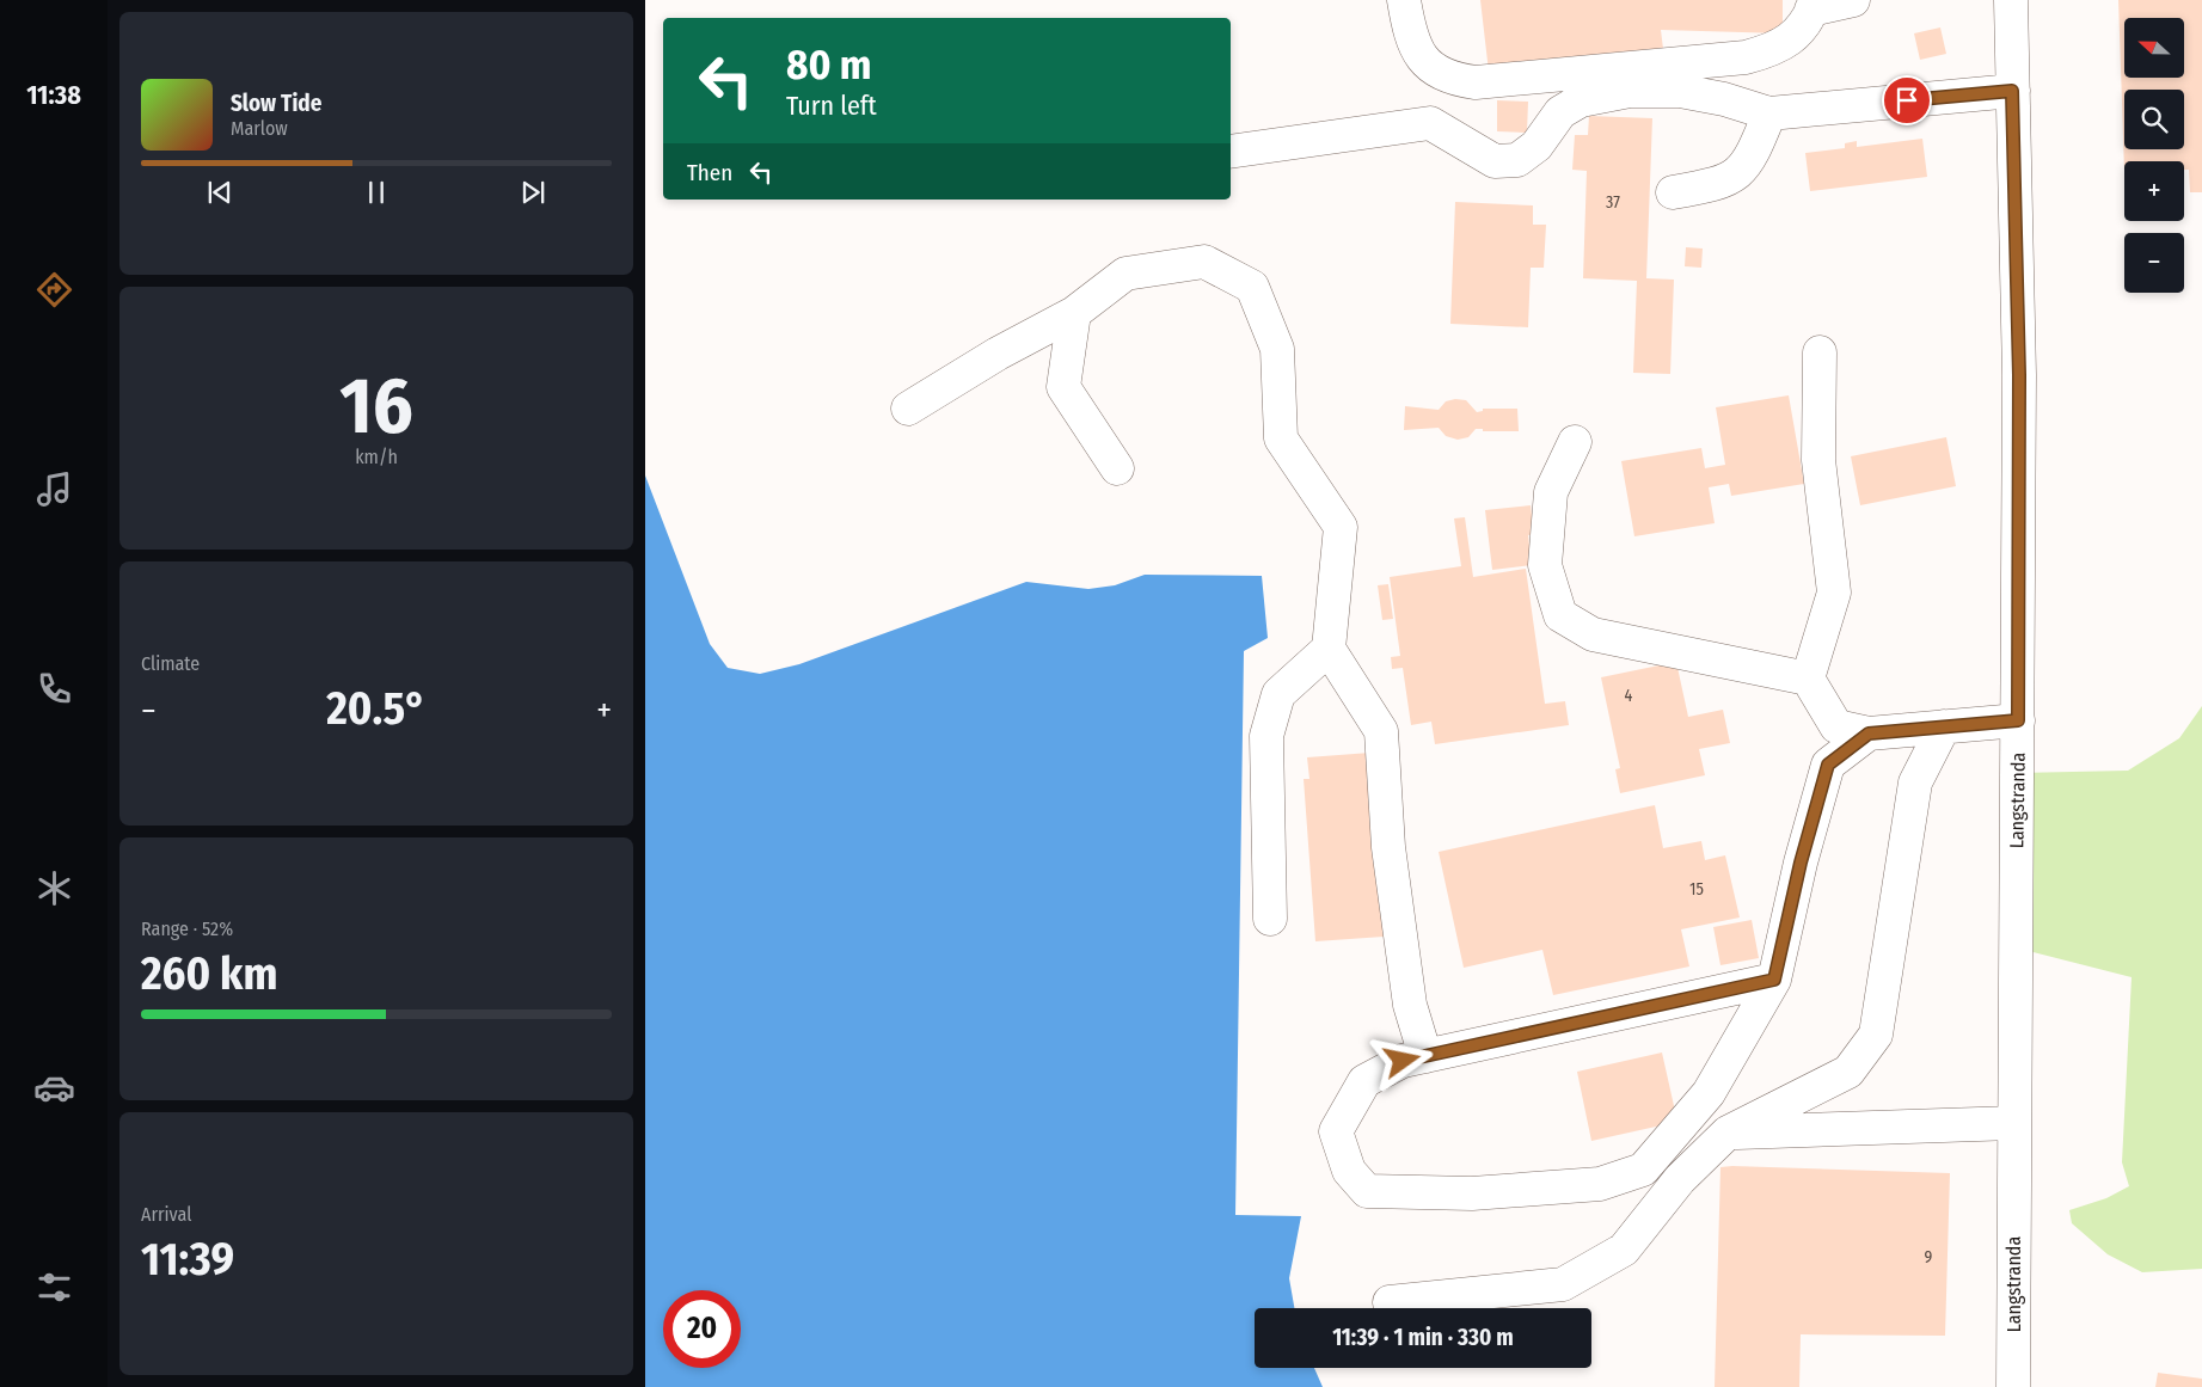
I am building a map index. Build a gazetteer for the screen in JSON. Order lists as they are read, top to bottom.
{
  "streets": {
    "street": ["Langstranda"]
  },
  "house_numbers": [
    "37",
    "4",
    "15",
    "9"
  ],
  "north": "left",
  "page": {
    "tabs": "11:38",
    "map_buttons": ["+", "−"],
    "turn": ["80 m", "Turn left"],
    "song": ["Slow Tide", "Marlow"],
    "then": "Then",
    "tile": [
      ["16", "km/h"],
      "Climate",
      ["Range · 52%", "260 km"],
      ["Arrival", "11:39"]
    ],
    "heat": ["−", "20.5°", "+"],
    "limit": "20",
    "trip": "11:39 · 1 min · 330 m"
  }
}
